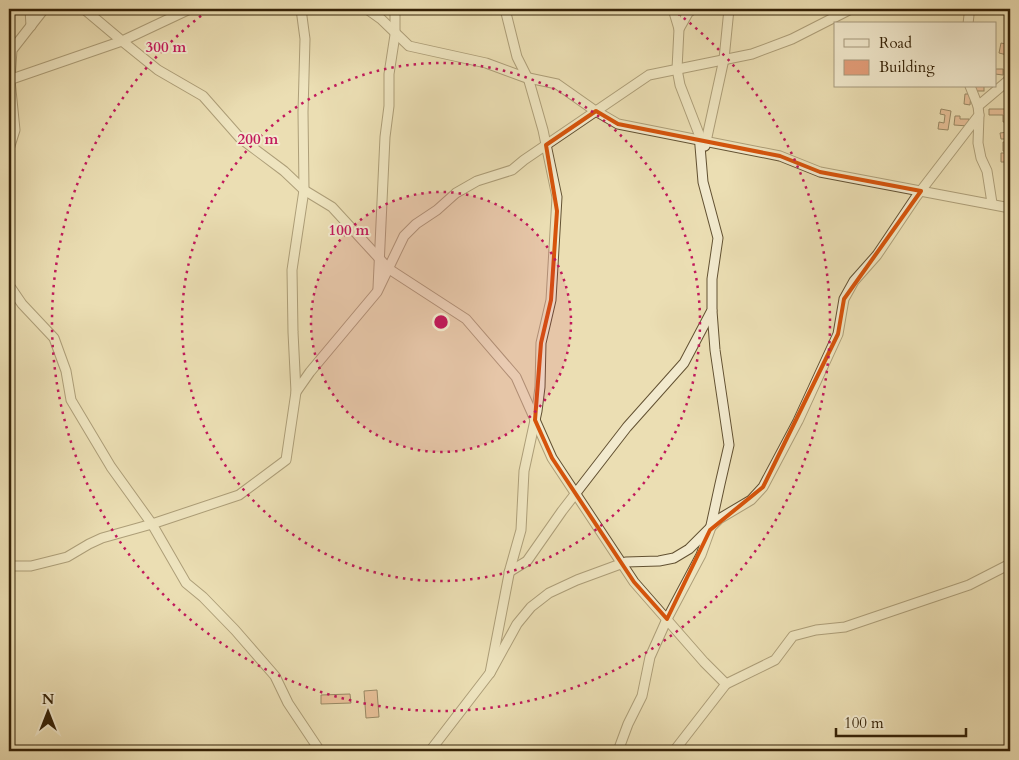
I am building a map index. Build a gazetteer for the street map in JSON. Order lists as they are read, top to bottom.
{
  "legend": ["Road", "Building"],
  "scale_bar": "100 m",
  "north": "top",
  "rings": ["300 m", "200 m", "100 m"]
}
